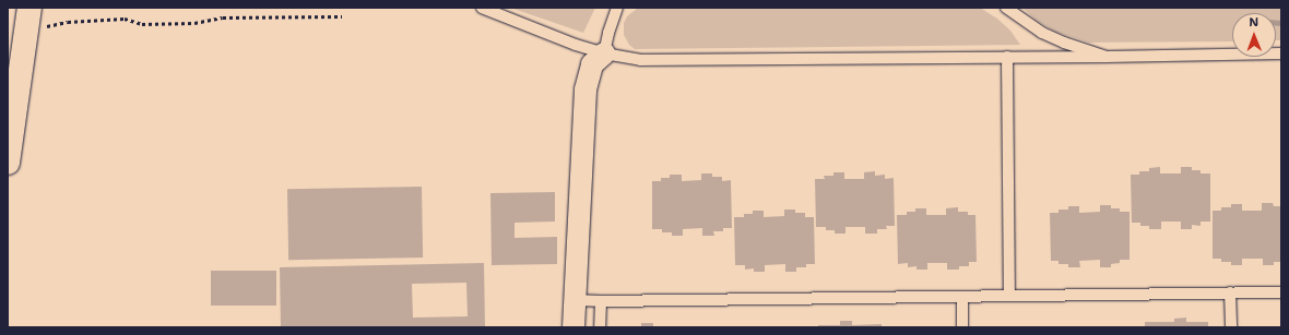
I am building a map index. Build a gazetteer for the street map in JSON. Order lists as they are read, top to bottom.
{
  "north": "top"
}
